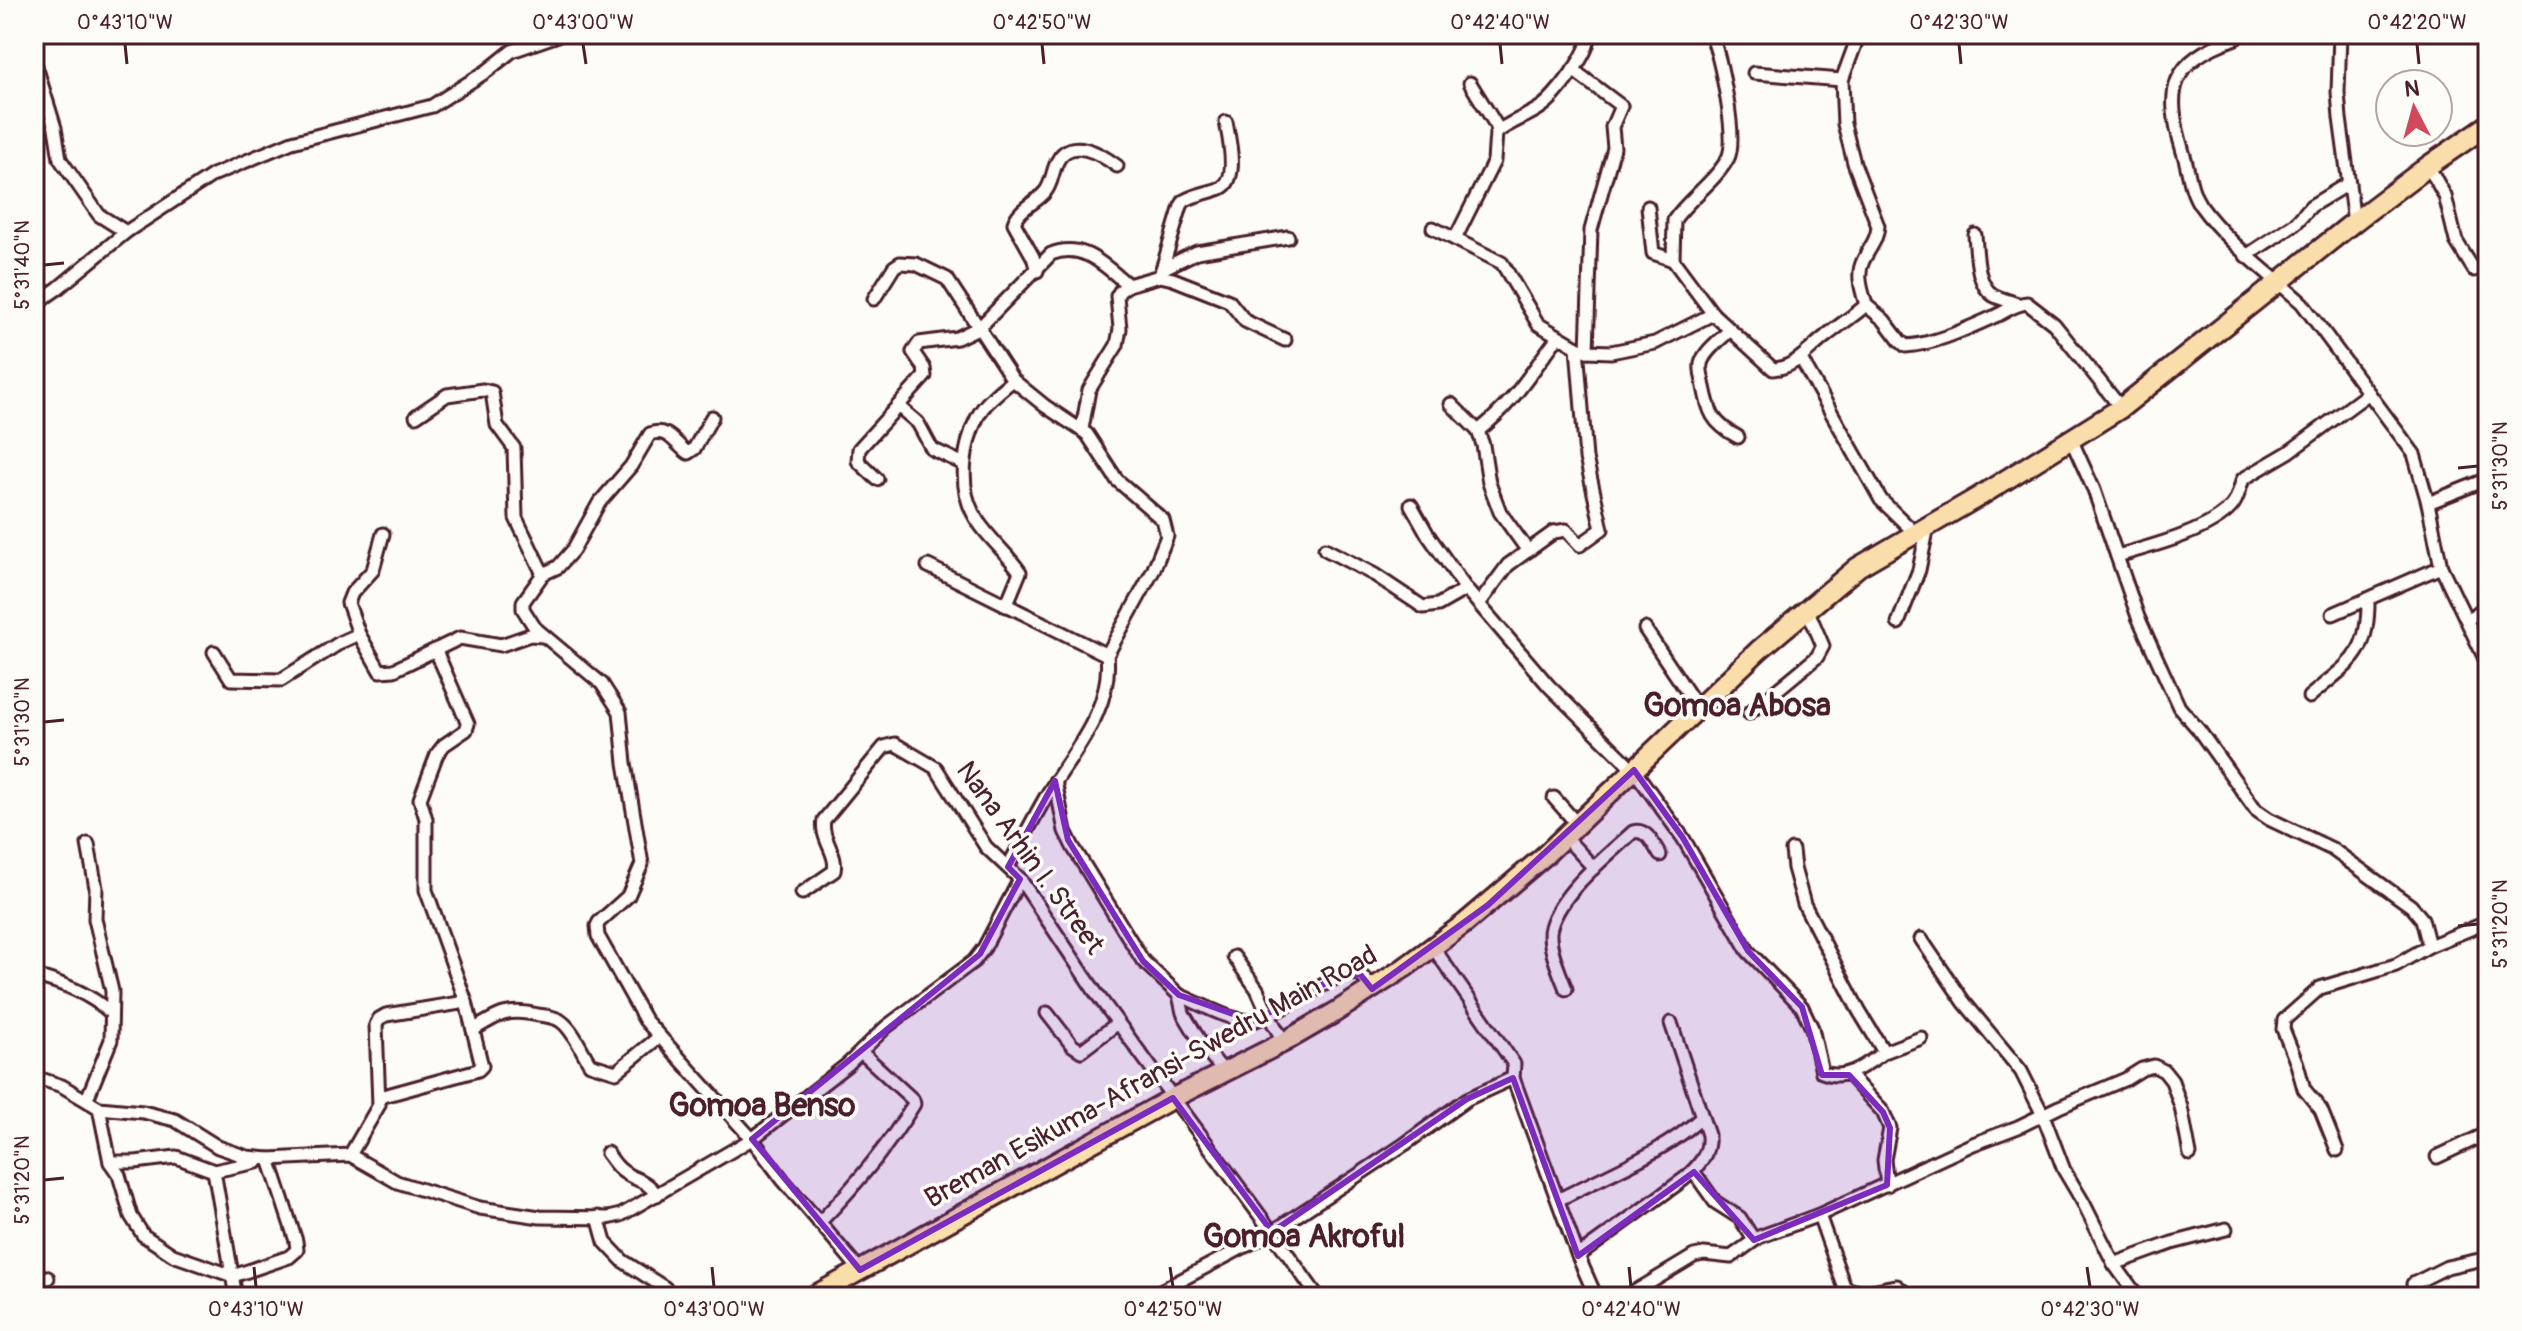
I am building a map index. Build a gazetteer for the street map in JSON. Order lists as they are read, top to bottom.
{
  "streets": {
    "main road": ["Breman Esikuma-Afransi-Swedru Main Road"],
    "street": ["Nana Arhin I. Street"]
  },
  "crossings": [
    ["Nana Arhin I. Street", "Breman Esikuma-Afransi-Swedru Main Road"]
  ],
  "districts": ["Gomoa Abosa", "Gomoa Benso", "Gomoa Akroful"],
  "north": "top",
  "coordinates": [
    "0°43'10\"W",
    "0°43'00\"W",
    "0°42'50\"W",
    "0°42'40\"W",
    "0°42'30\"W",
    "0°42'20\"W",
    "5°31'40\"N",
    "5°31'30\"N",
    "5°31'20\"N"
  ]
}
